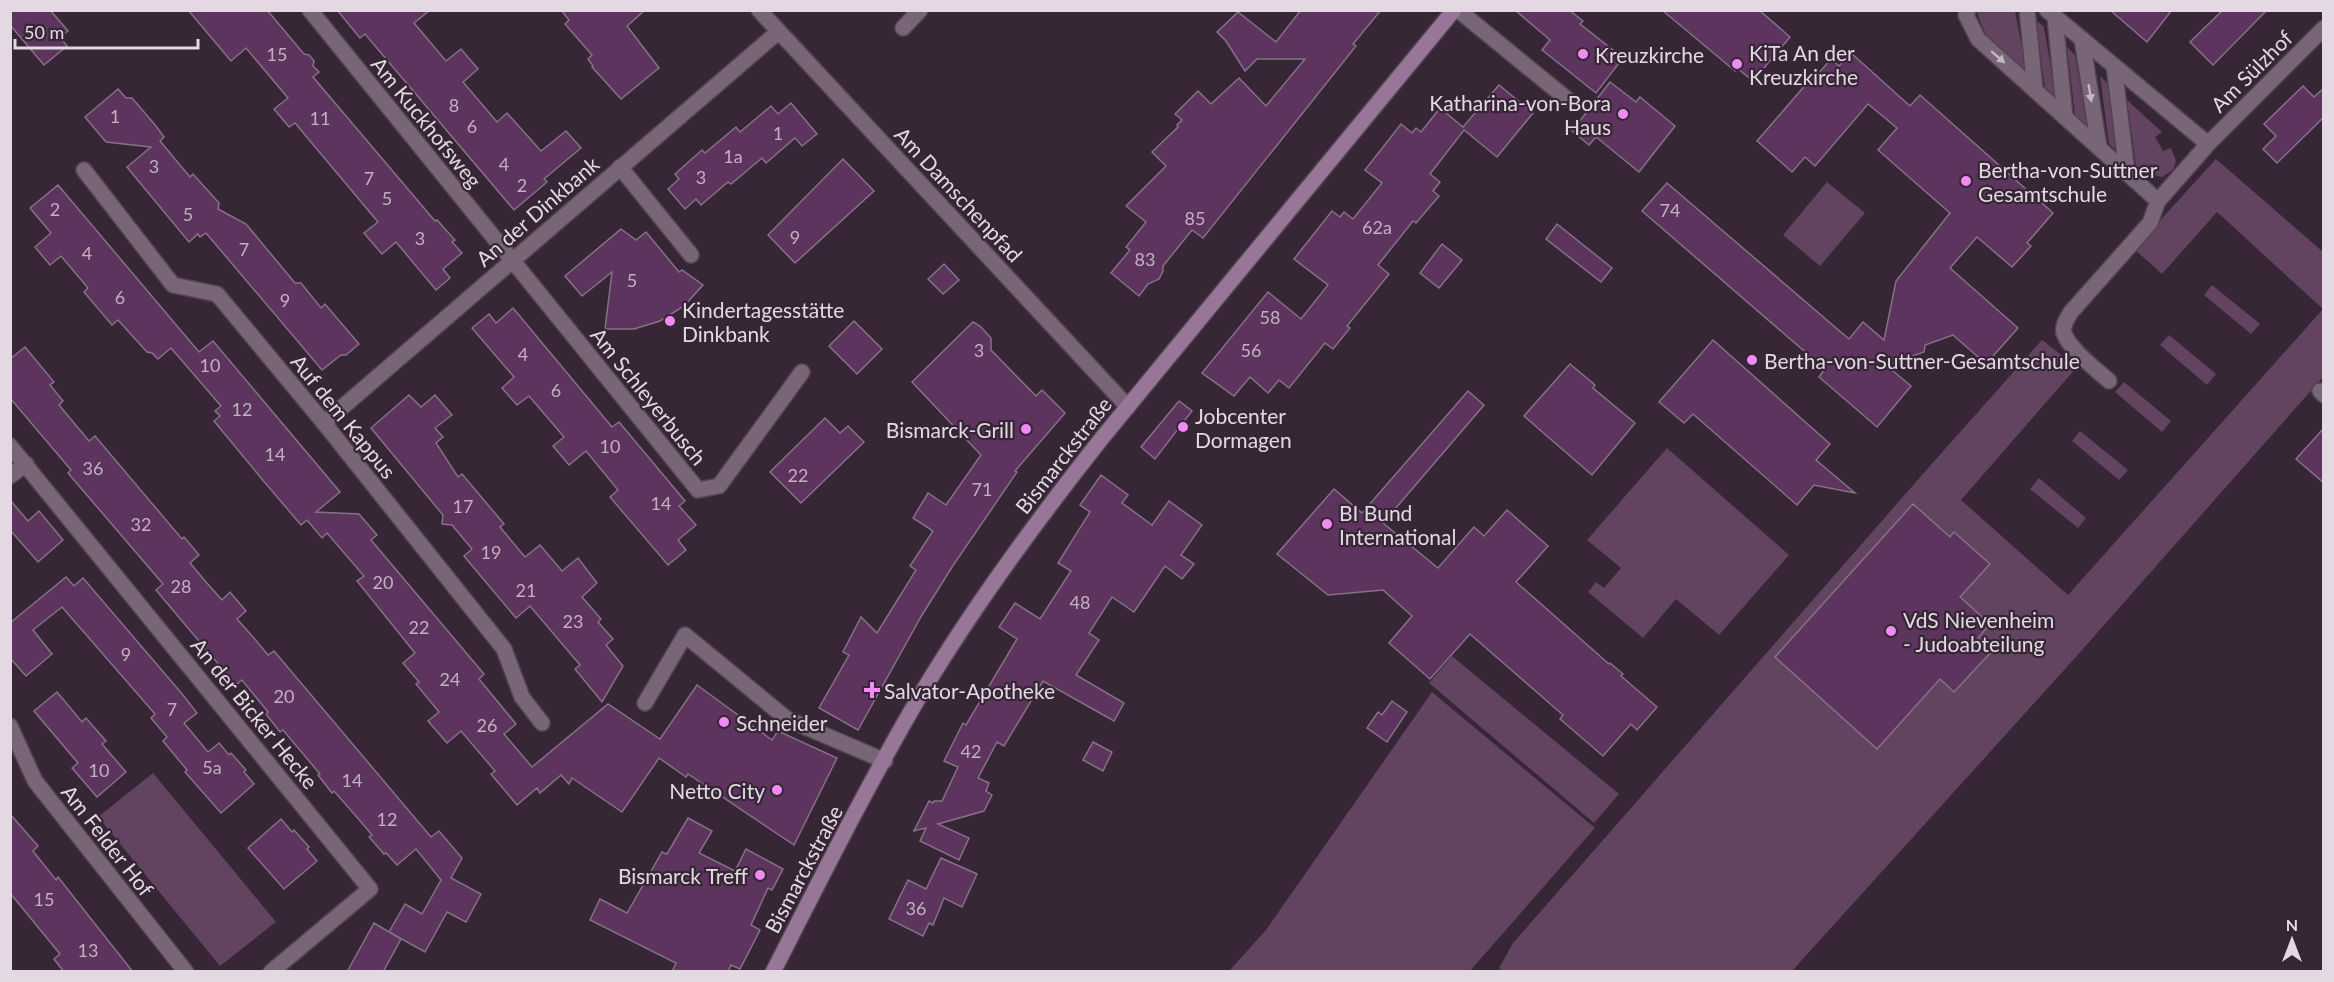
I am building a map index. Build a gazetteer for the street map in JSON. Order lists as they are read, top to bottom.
{
  "streets": {
    "street": [
      "Am Sülzhof",
      "Am Kuckhofsweg",
      "Am Damschenpfad",
      "An der Dinkbank",
      "Am Schleyerbusch",
      "Auf dem Kappus",
      "Bismarckstraße",
      "An der Bicker Hecke",
      "Am Felder Hof"
    ]
  },
  "crossings": [
    ["Am Kuckhofsweg", "An der Dinkbank"],
    ["Am Kuckhofsweg", "Am Schleyerbusch"],
    ["Am Damschenpfad", "An der Dinkbank"],
    ["Am Damschenpfad", "Bismarckstraße"],
    ["An der Dinkbank", "Am Schleyerbusch"],
    ["An der Dinkbank", "Auf dem Kappus"]
  ],
  "places": {
    "other": [
      "Kreuzkirche",
      "KiTa An der Kreuzkirche",
      "Katharina-von-Bora Haus",
      "Bertha-von-Suttner Gesamtschule",
      "Kindertagesstätte Dinkbank",
      "Bertha-von-Suttner-Gesamtschule",
      "Jobcenter Dormagen",
      "Bismarck-Grill",
      "BI Bund International",
      "VdS Nievenheim - Judoabteilung",
      "Schneider",
      "Netto City",
      "Bismarck Treff"
    ],
    "health": ["Salvator-Apotheke"]
  },
  "house_numbers": [
    "15",
    "8",
    "1",
    "11",
    "6",
    "1",
    "1a",
    "4",
    "3",
    "3",
    "7",
    "2",
    "5",
    "2",
    "74",
    "5",
    "85",
    "62a",
    "9",
    "3",
    "7",
    "4",
    "83",
    "5",
    "6",
    "9",
    "58",
    "3",
    "56",
    "4",
    "10",
    "6",
    "12",
    "10",
    "14",
    "36",
    "22",
    "71",
    "14",
    "17",
    "32",
    "19",
    "20",
    "28",
    "21",
    "48",
    "23",
    "22",
    "9",
    "24",
    "20",
    "7",
    "26",
    "42",
    "5a",
    "10",
    "14",
    "12",
    "15",
    "36",
    "13"
  ],
  "scale_bar": "50 m",
  "north": "top"
}
